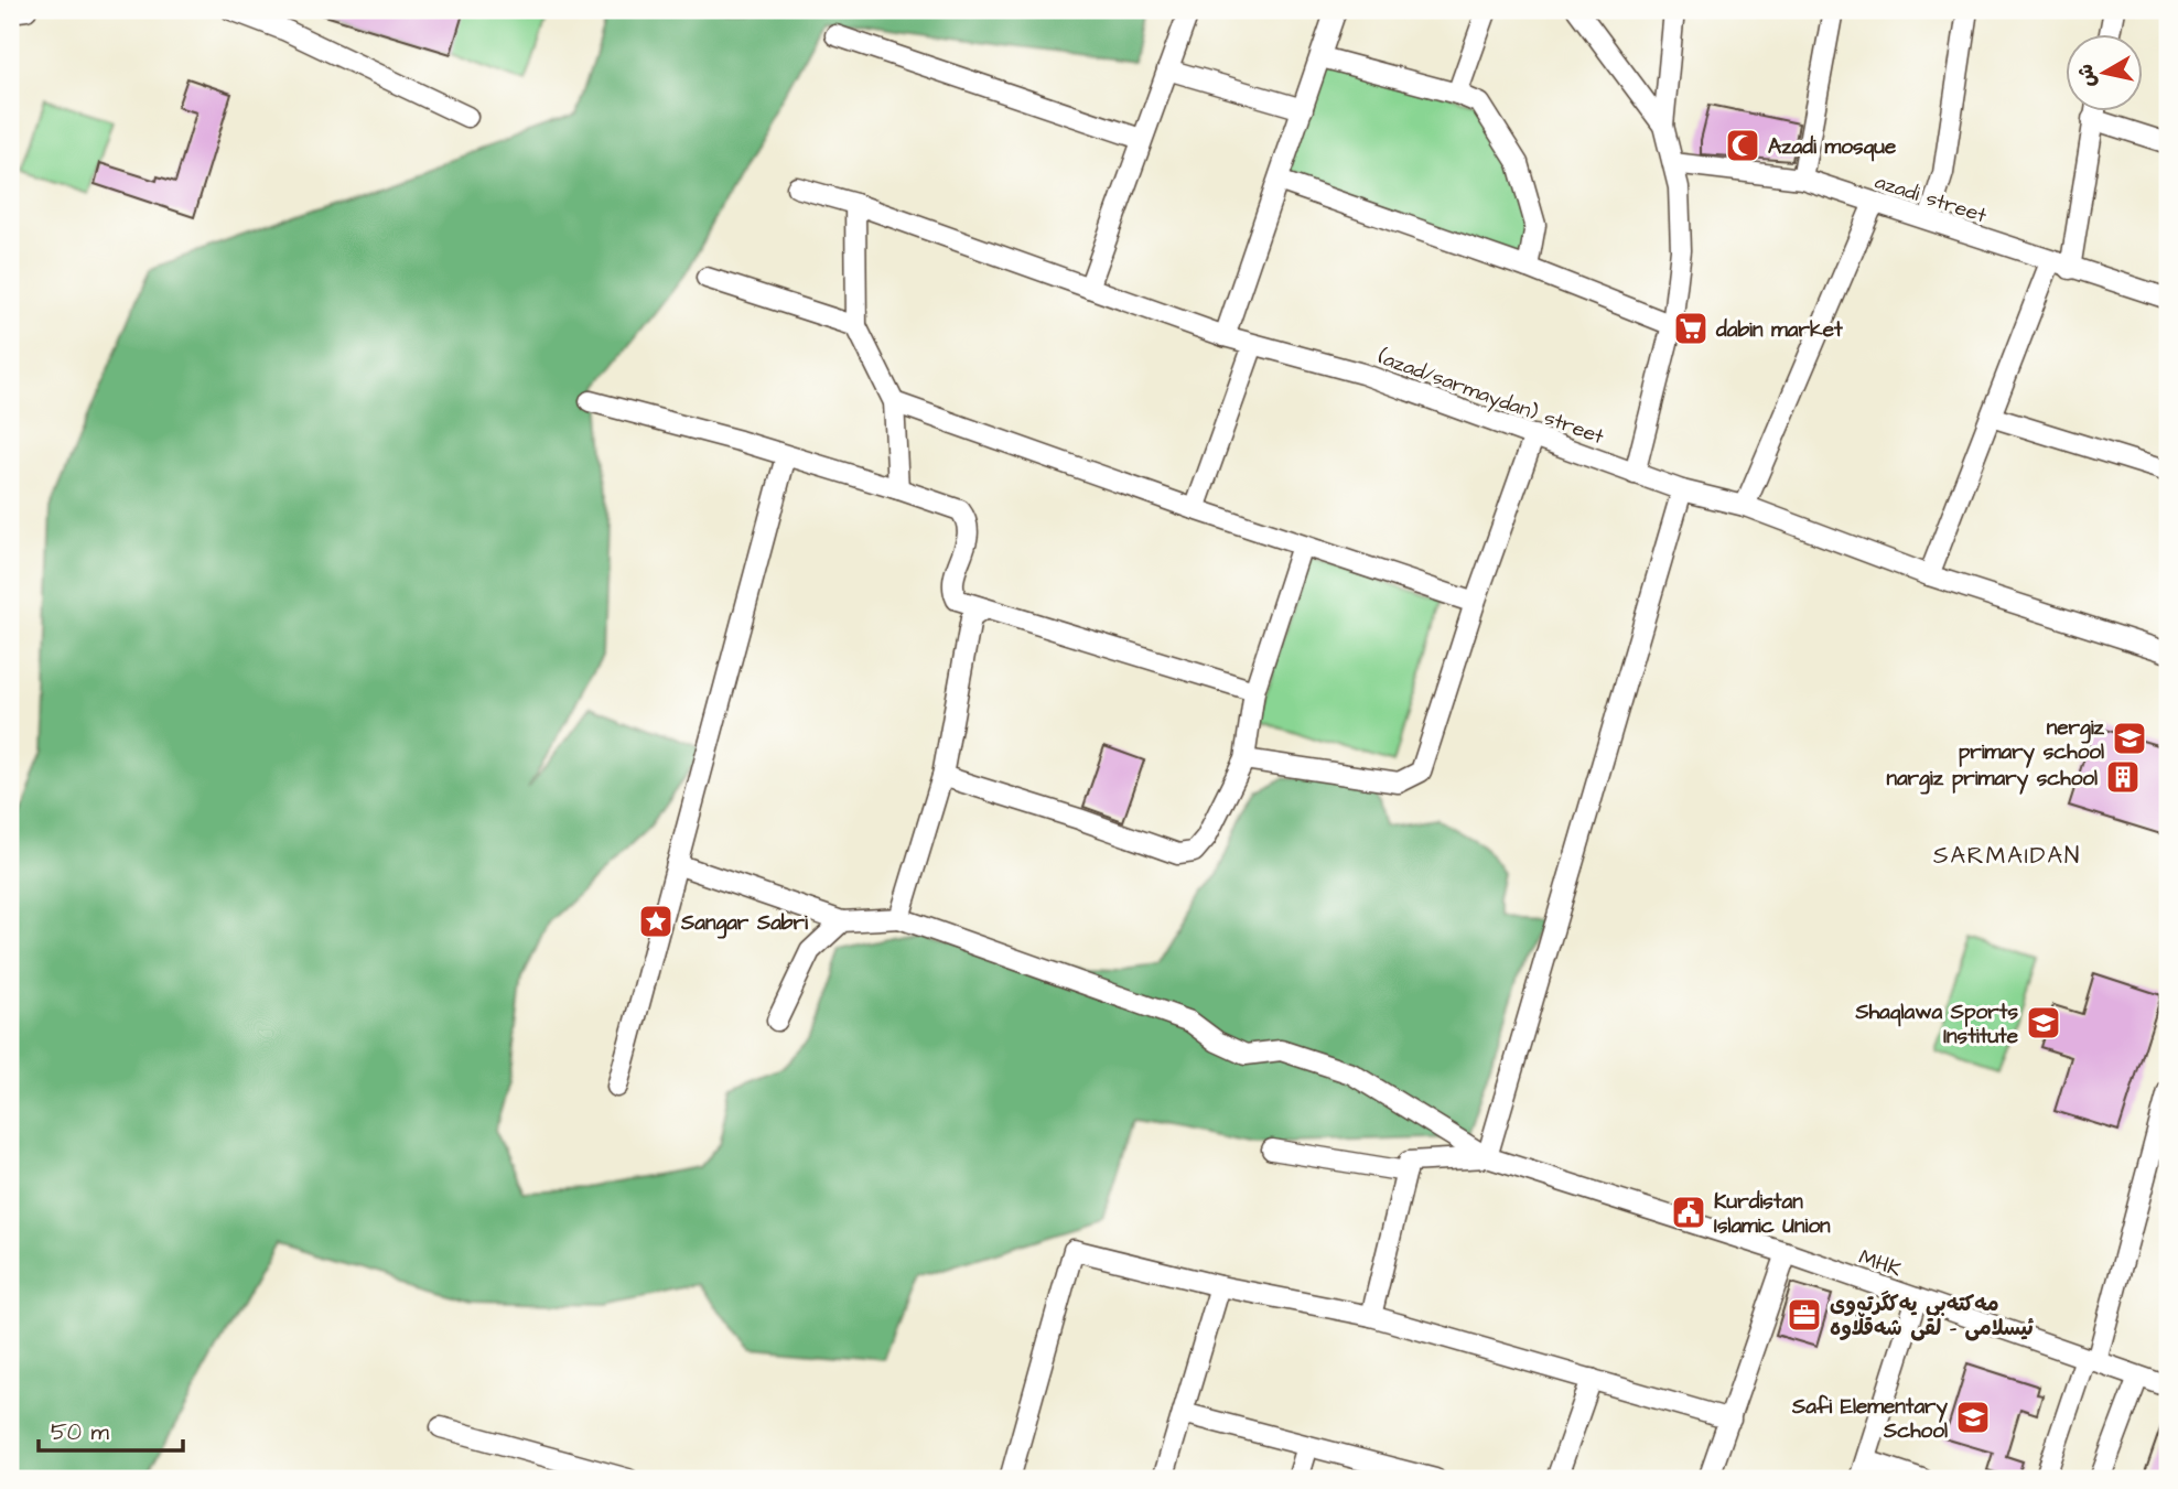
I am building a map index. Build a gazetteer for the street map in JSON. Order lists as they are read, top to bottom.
{
  "streets": {
    "street": ["azadi street", "(azad/sarmaydan) street", "MHK"]
  },
  "districts": ["SARMAIDAN"],
  "places": {
    "mosque": ["Azadi mosque"],
    "supermarket": ["dabin market"],
    "school or university": ["nergiz primary school", "Shaqlawa Sports Institute", "Safi Elementary School"],
    "building": ["nargiz primary school"],
    "place": ["Sangar Sabri"],
    "public building": ["Kurdistan Islamic Union"],
    "office": ["مەکتەبی یەکگرتووی ئیسلامی - لقی شەقڵاوە"]
  },
  "scale_bar": "50 m",
  "north": "left"
}
